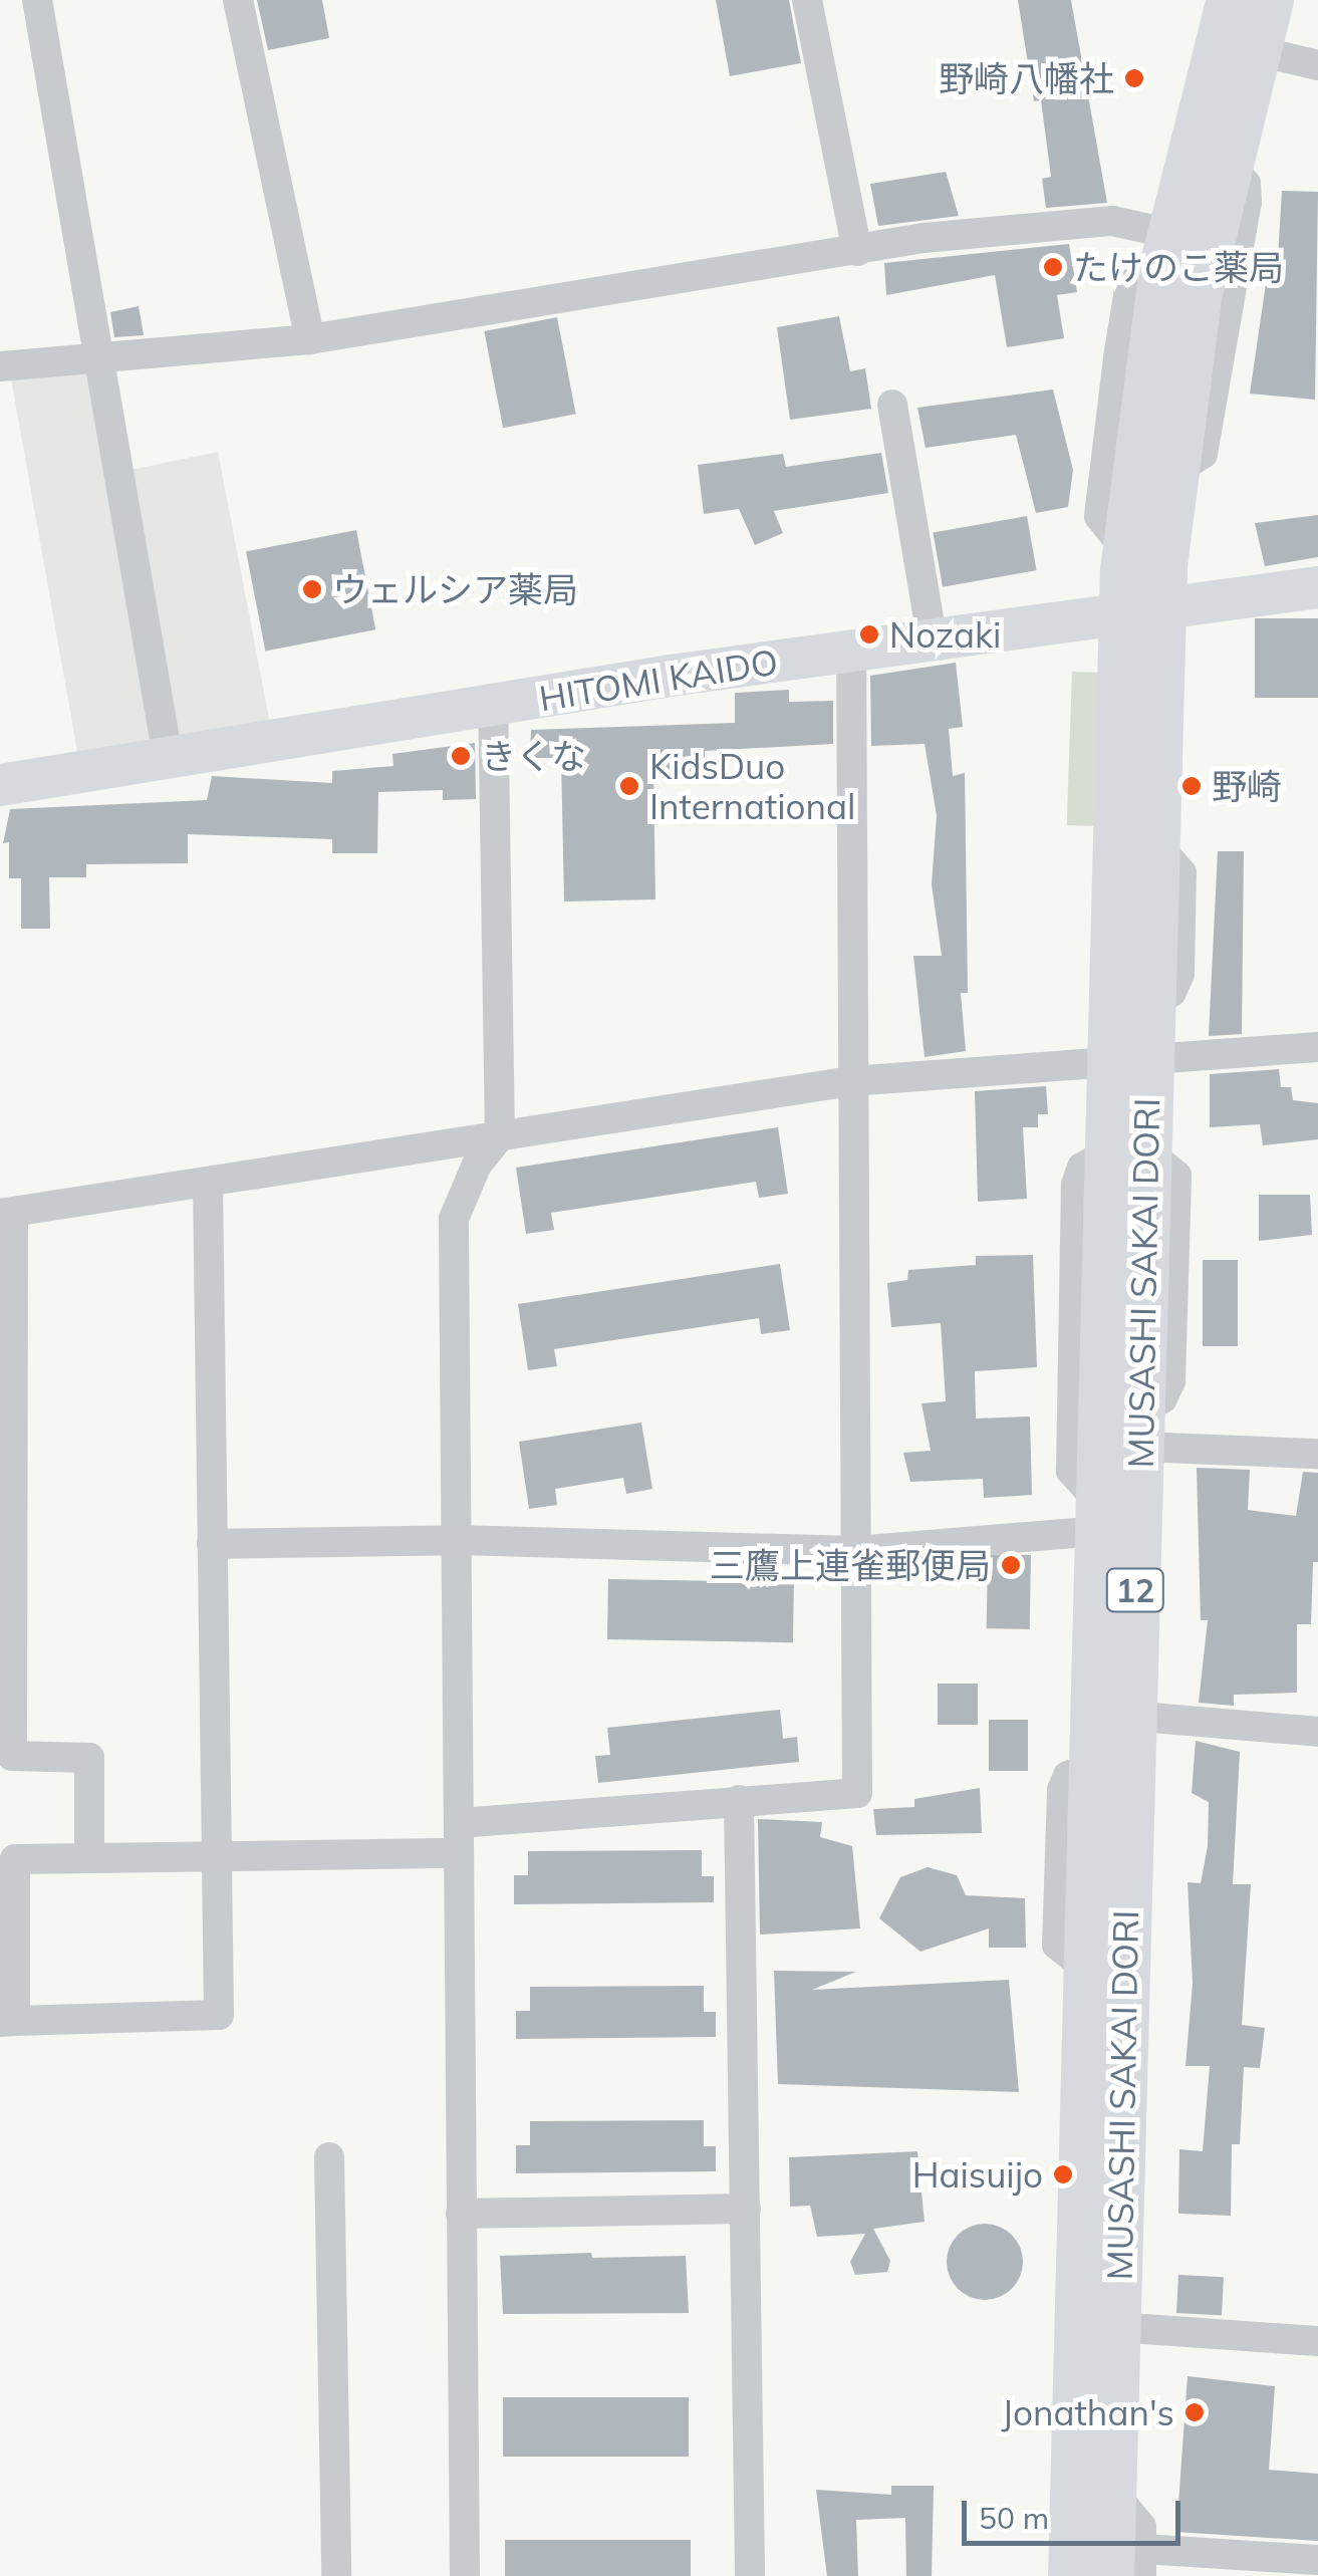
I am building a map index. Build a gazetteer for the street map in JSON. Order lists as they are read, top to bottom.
{
  "streets": {
    "main road": ["HITOMI KAIDO", "MUSASHI SAKAI DORI", "12"]
  },
  "crossings": [
    ["HITOMI KAIDO", "MUSASHI SAKAI DORI"]
  ],
  "places": [
    "野崎八幡社",
    "たけのこ薬局",
    "ウェルシア薬局",
    "Nozaki",
    "きくな",
    "KidsDuo International",
    "野崎",
    "三鷹上連雀郵便局",
    "Haisuijo",
    "Jonathan's"
  ],
  "scale_bar": "50 m"
}
